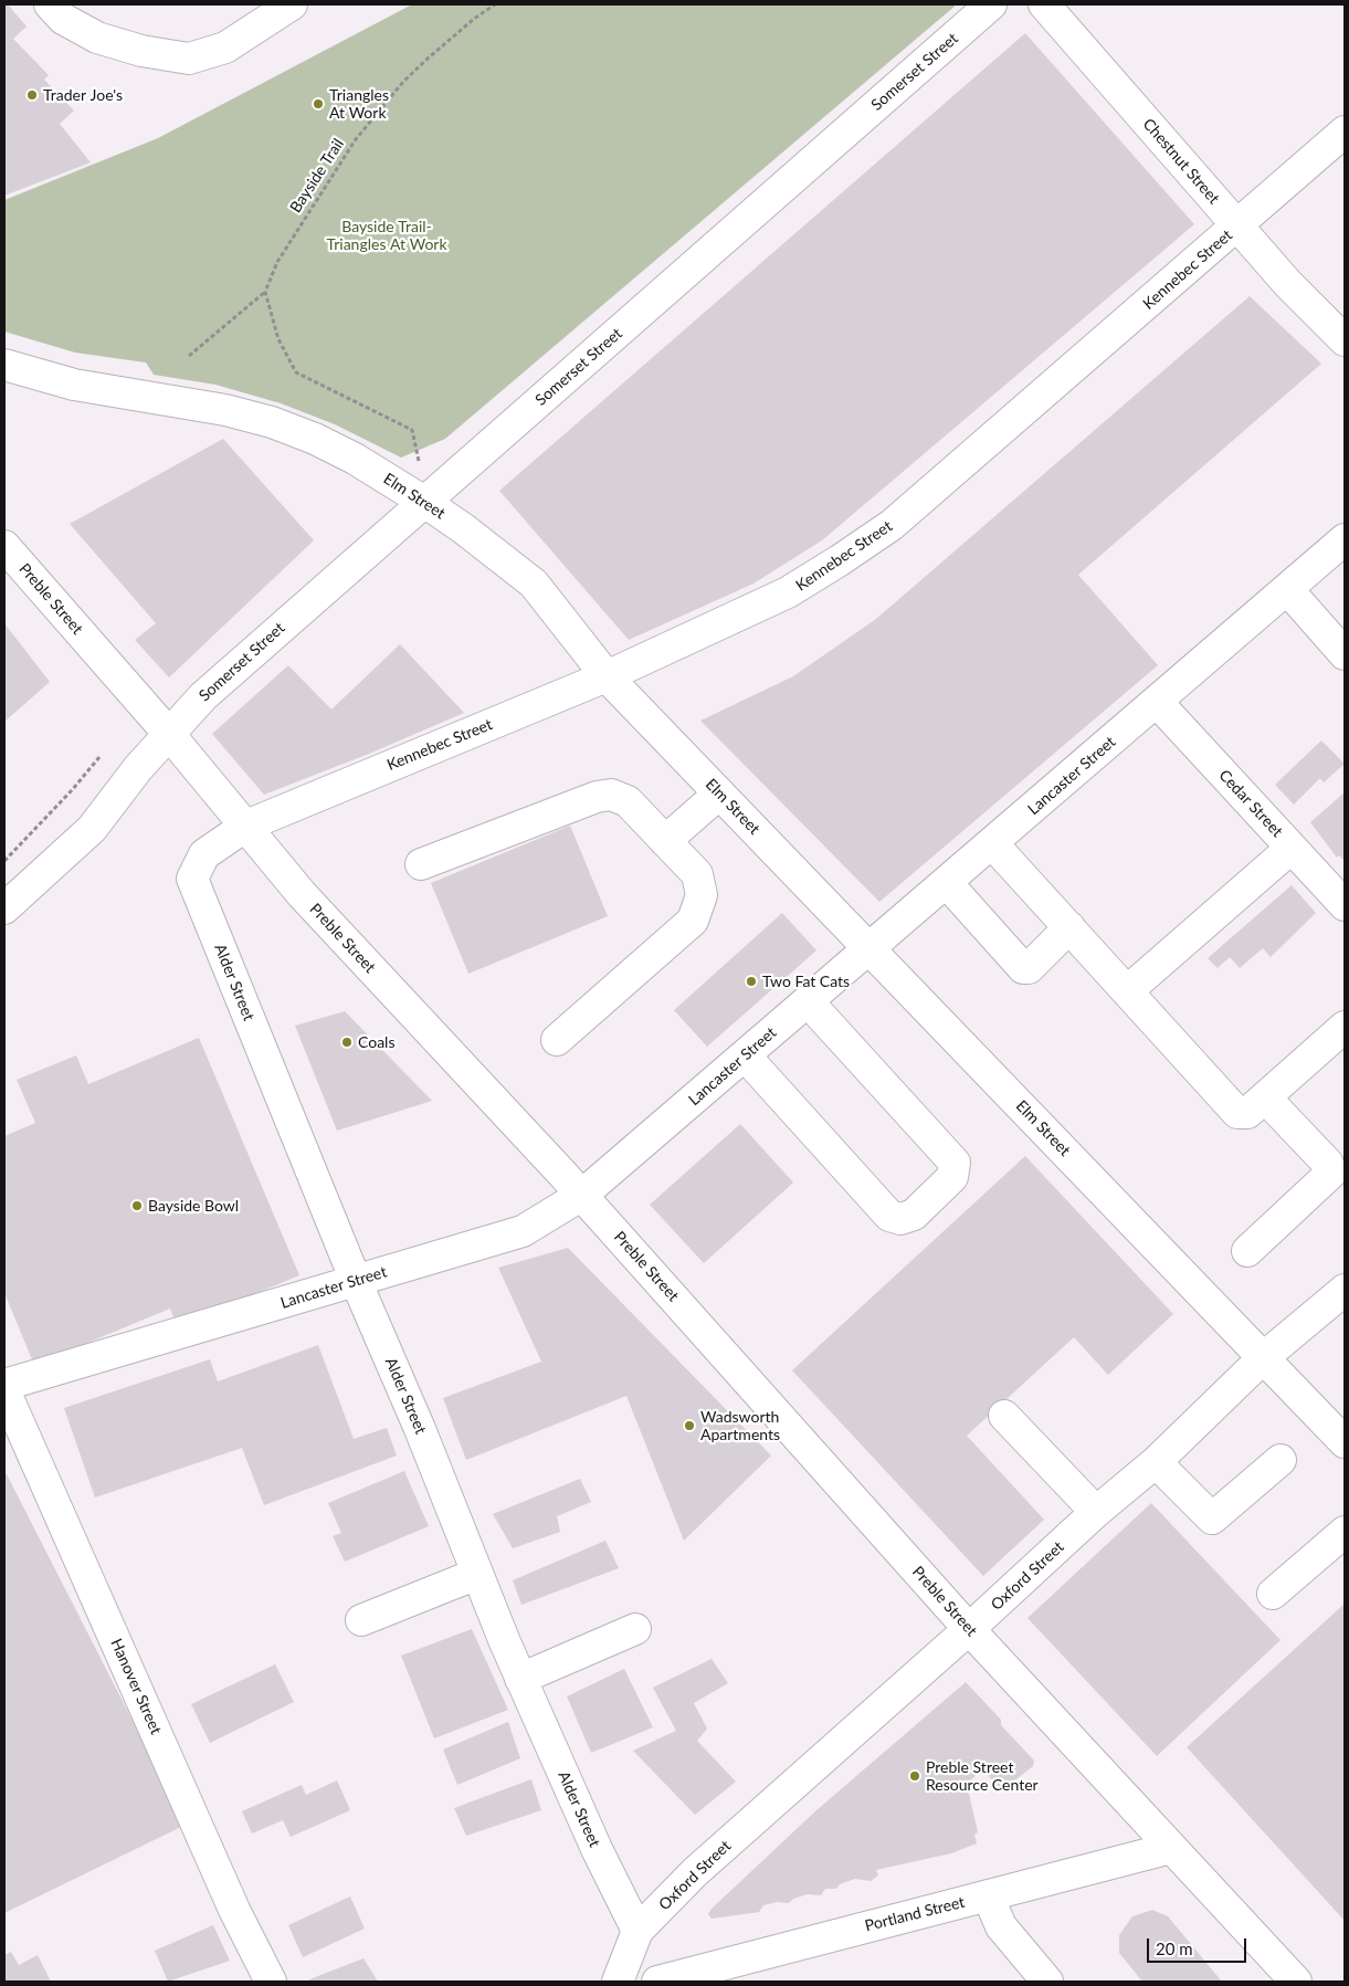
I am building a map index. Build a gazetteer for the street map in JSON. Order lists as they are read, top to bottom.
{
  "streets": {
    "street": [
      "Somerset Street",
      "Chestnut Street",
      "Kennebec Street",
      "Elm Street",
      "Preble Street",
      "Lancaster Street",
      "Cedar Street",
      "Alder Street",
      "Oxford Street",
      "Hanover Street",
      "Portland Street"
    ],
    "path": ["Bayside Trail"]
  },
  "crossings": [
    ["Somerset Street", "Elm Street"],
    ["Somerset Street", "Preble Street"],
    ["Chestnut Street", "Kennebec Street"],
    ["Kennebec Street", "Elm Street"],
    ["Kennebec Street", "Preble Street"],
    ["Kennebec Street", "Alder Street"],
    ["Elm Street", "Lancaster Street"],
    ["Elm Street", "Oxford Street"],
    ["Preble Street", "Lancaster Street"],
    ["Preble Street", "Alder Street"],
    ["Preble Street", "Oxford Street"],
    ["Preble Street", "Portland Street"],
    ["Lancaster Street", "Cedar Street"],
    ["Lancaster Street", "Alder Street"],
    ["Alder Street", "Oxford Street"]
  ],
  "parks": ["Bayside Trail- Triangles At Work"],
  "places": [
    "Trader Joe's",
    "Triangles At Work",
    "Two Fat Cats",
    "Coals",
    "Bayside Bowl",
    "Wadsworth Apartments",
    "Preble Street Resource Center"
  ],
  "scale_bar": "20 m"
}
